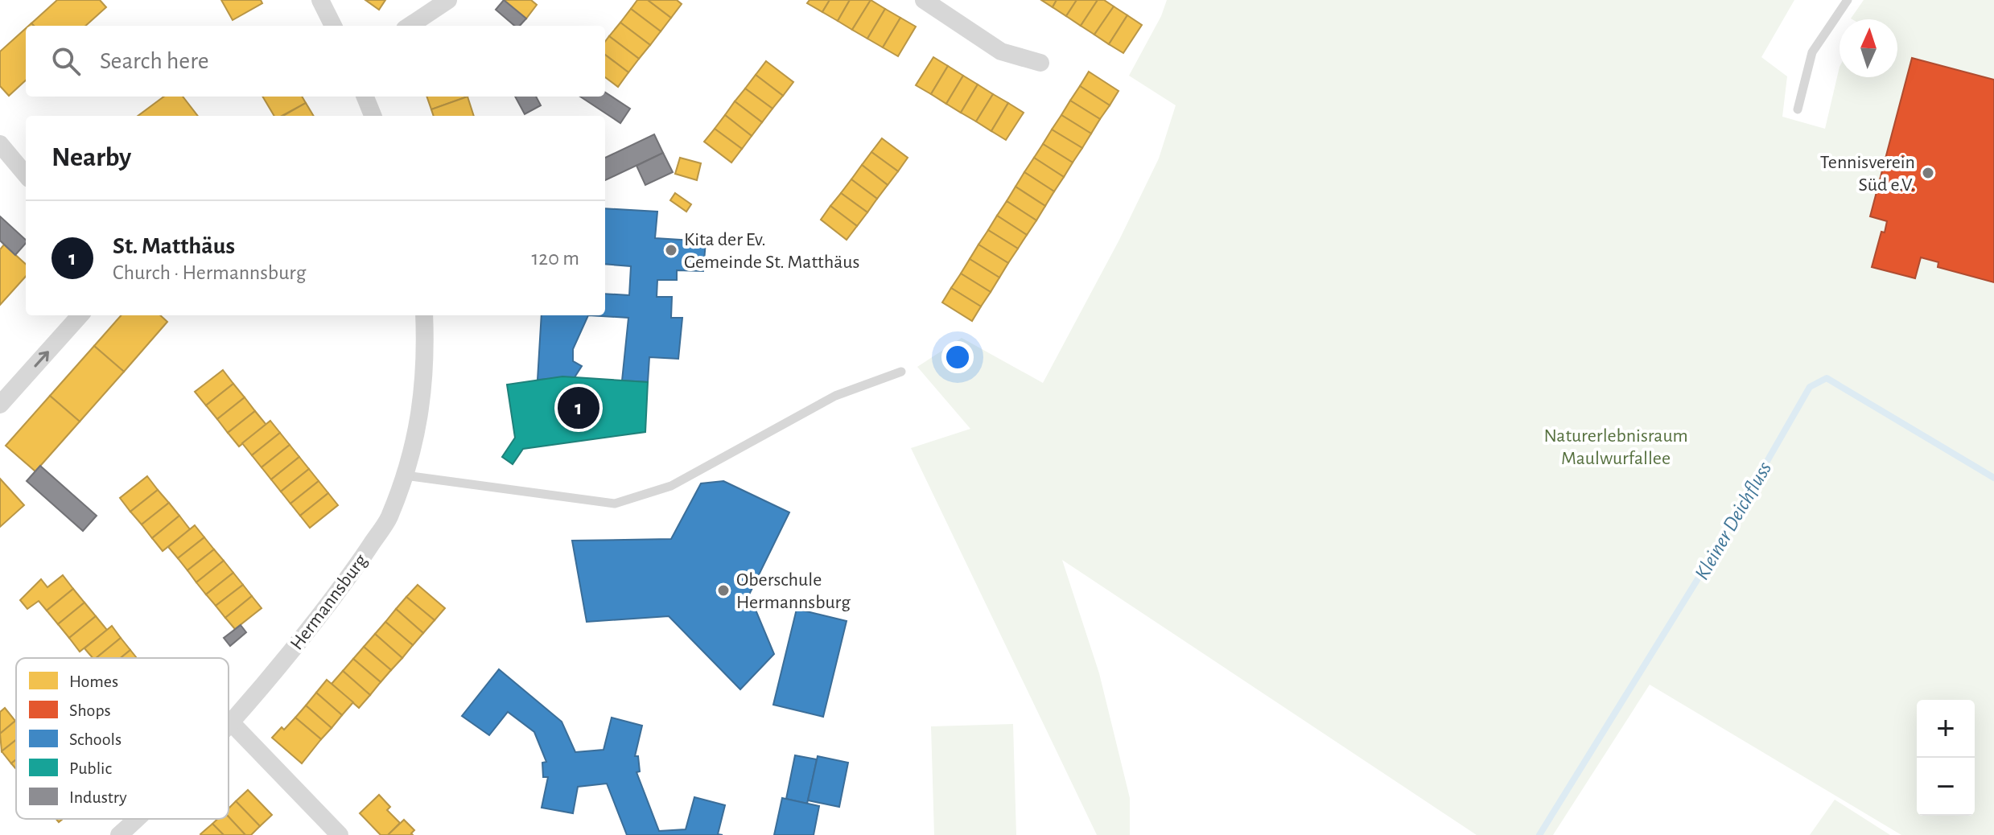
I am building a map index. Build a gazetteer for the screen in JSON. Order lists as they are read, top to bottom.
{
  "streets": {
    "street": ["Hermannsburg"]
  },
  "water": ["Kleiner Deichfluss"],
  "parks": ["Naturerlebnisraum Maulwurfallee"],
  "places": ["Tennisverein Süd e.V.", "Kita der Ev. Gemeinde St. Matthäus", "Oberschule Hermannsburg"],
  "legend": [
    "Homes",
    "Shops",
    "Schools",
    "Public",
    "Industry"
  ],
  "north": "top",
  "page": {
    "search": "Search here",
    "heading": "Nearby",
    "list": [
      {
        "mark": "1",
        "name": "St. Matthäus",
        "note": "Church · Hermannsburg",
        "value": "120 m"
      }
    ],
    "pins": "1",
    "map_buttons": ["+", "−"]
  }
}
